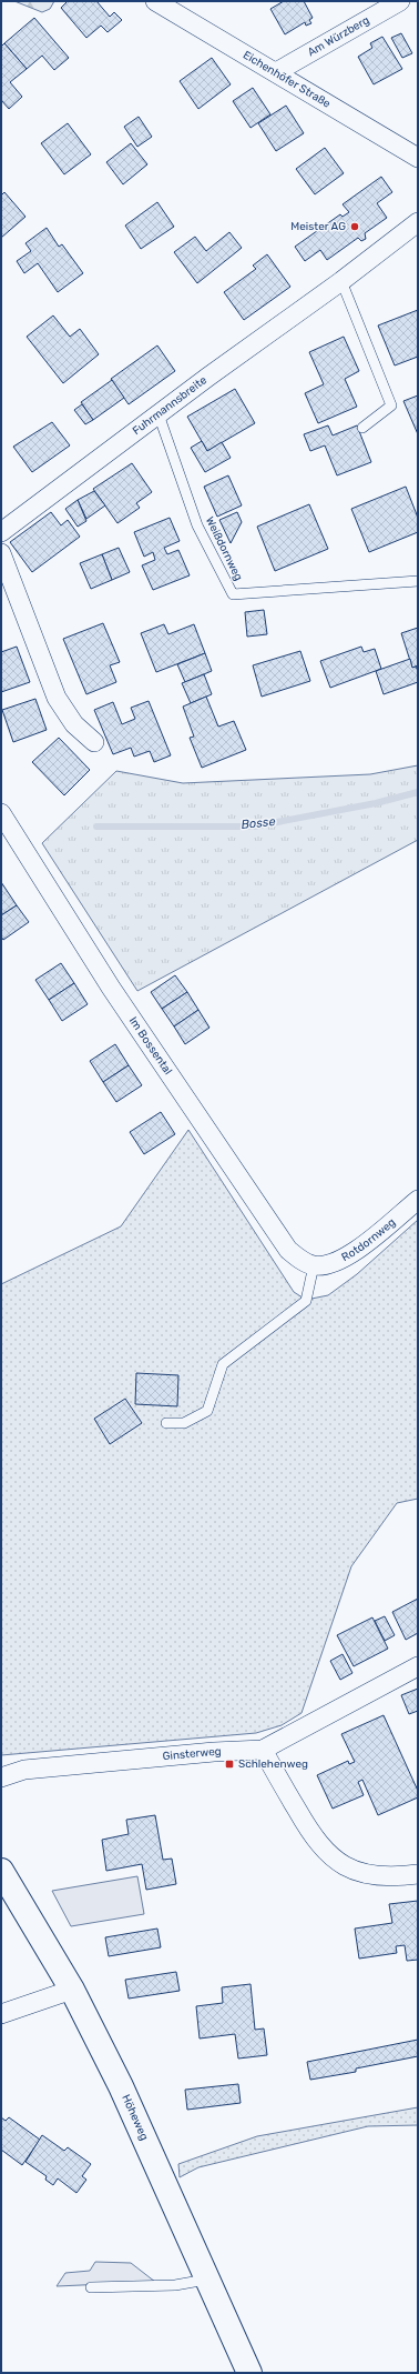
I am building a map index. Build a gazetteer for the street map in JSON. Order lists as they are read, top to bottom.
{
  "streets": {
    "street": [
      "Am Würzberg",
      "Eichenhöfer Straße",
      "Fuhrmannsbreite",
      "Im Bossental",
      "Rotdornweg",
      "Ginsterweg",
      "Höheweg"
    ],
    "lane": ["Weißdornweg"]
  },
  "crossings": [
    ["Am Würzberg", "Eichenhöfer Straße"],
    ["Fuhrmannsbreite", "Weißdornweg"],
    ["Im Bossental", "Rotdornweg"]
  ],
  "water": ["Bosse"],
  "places": {
    "other": ["Meister AG"],
    "transit": ["Schlehenweg"]
  }
}
